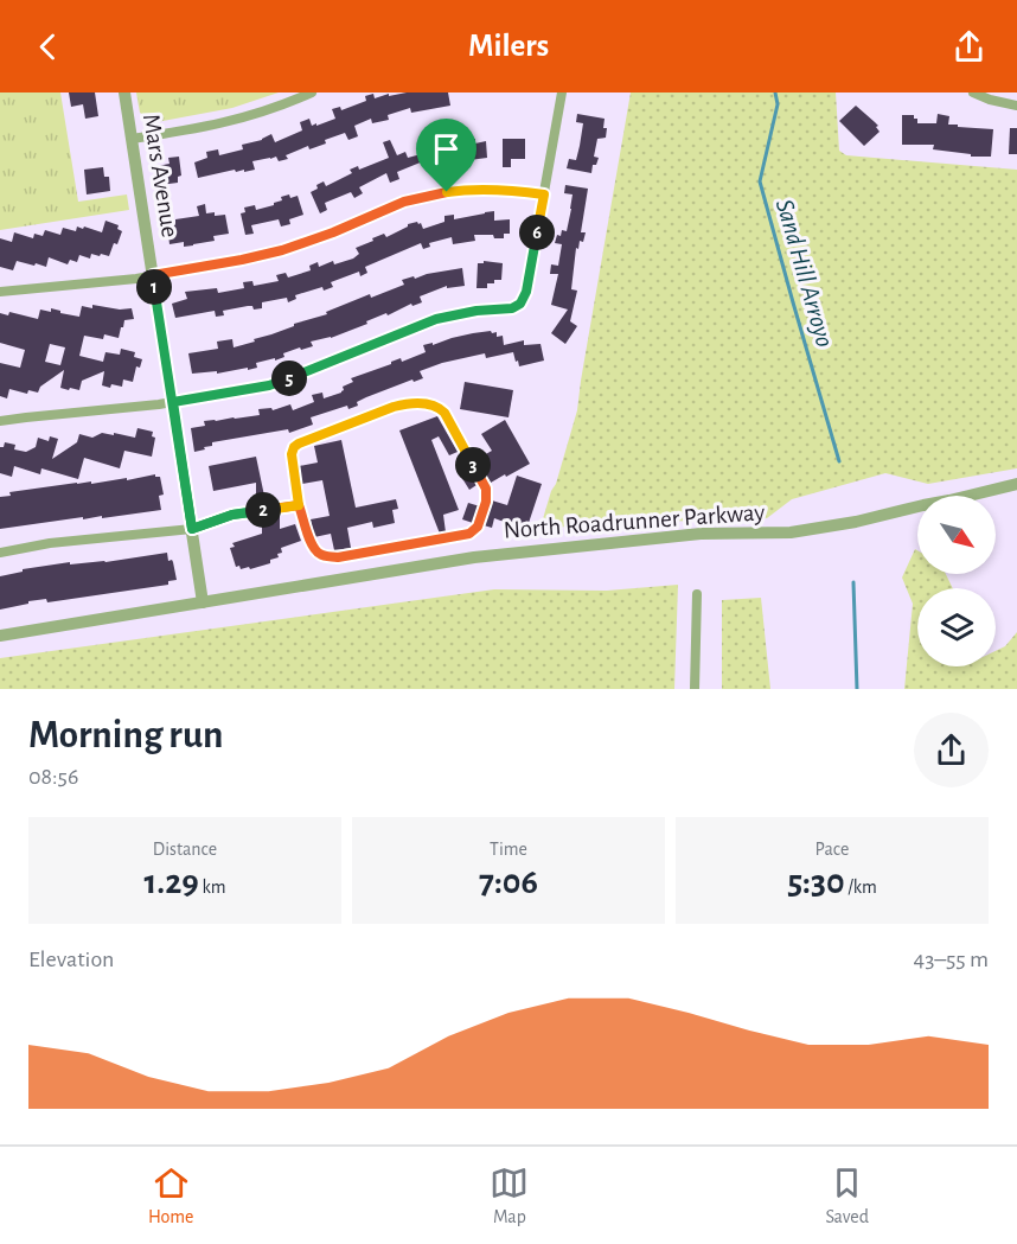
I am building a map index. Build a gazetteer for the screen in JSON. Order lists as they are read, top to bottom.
{
  "streets": {
    "street": ["Mars Avenue", "North Roadrunner Parkway"]
  },
  "crossings": [
    ["Mars Avenue", "North Roadrunner Parkway"]
  ],
  "water": ["Sand Hill Arroyo"],
  "north": "bottom right",
  "page": {
    "header": "Milers",
    "pins": [
      "6",
      "1",
      "5",
      "3",
      "2"
    ],
    "heading": ["Morning run", "08:56"],
    "stats": [
      ["Distance", "1.29 km"],
      ["Time", "7:06"],
      ["Pace", "5:30 /km"]
    ],
    "chart": ["Elevation", "43–55 m"],
    "tabs": ["Home", "Map", "Saved"]
  }
}
